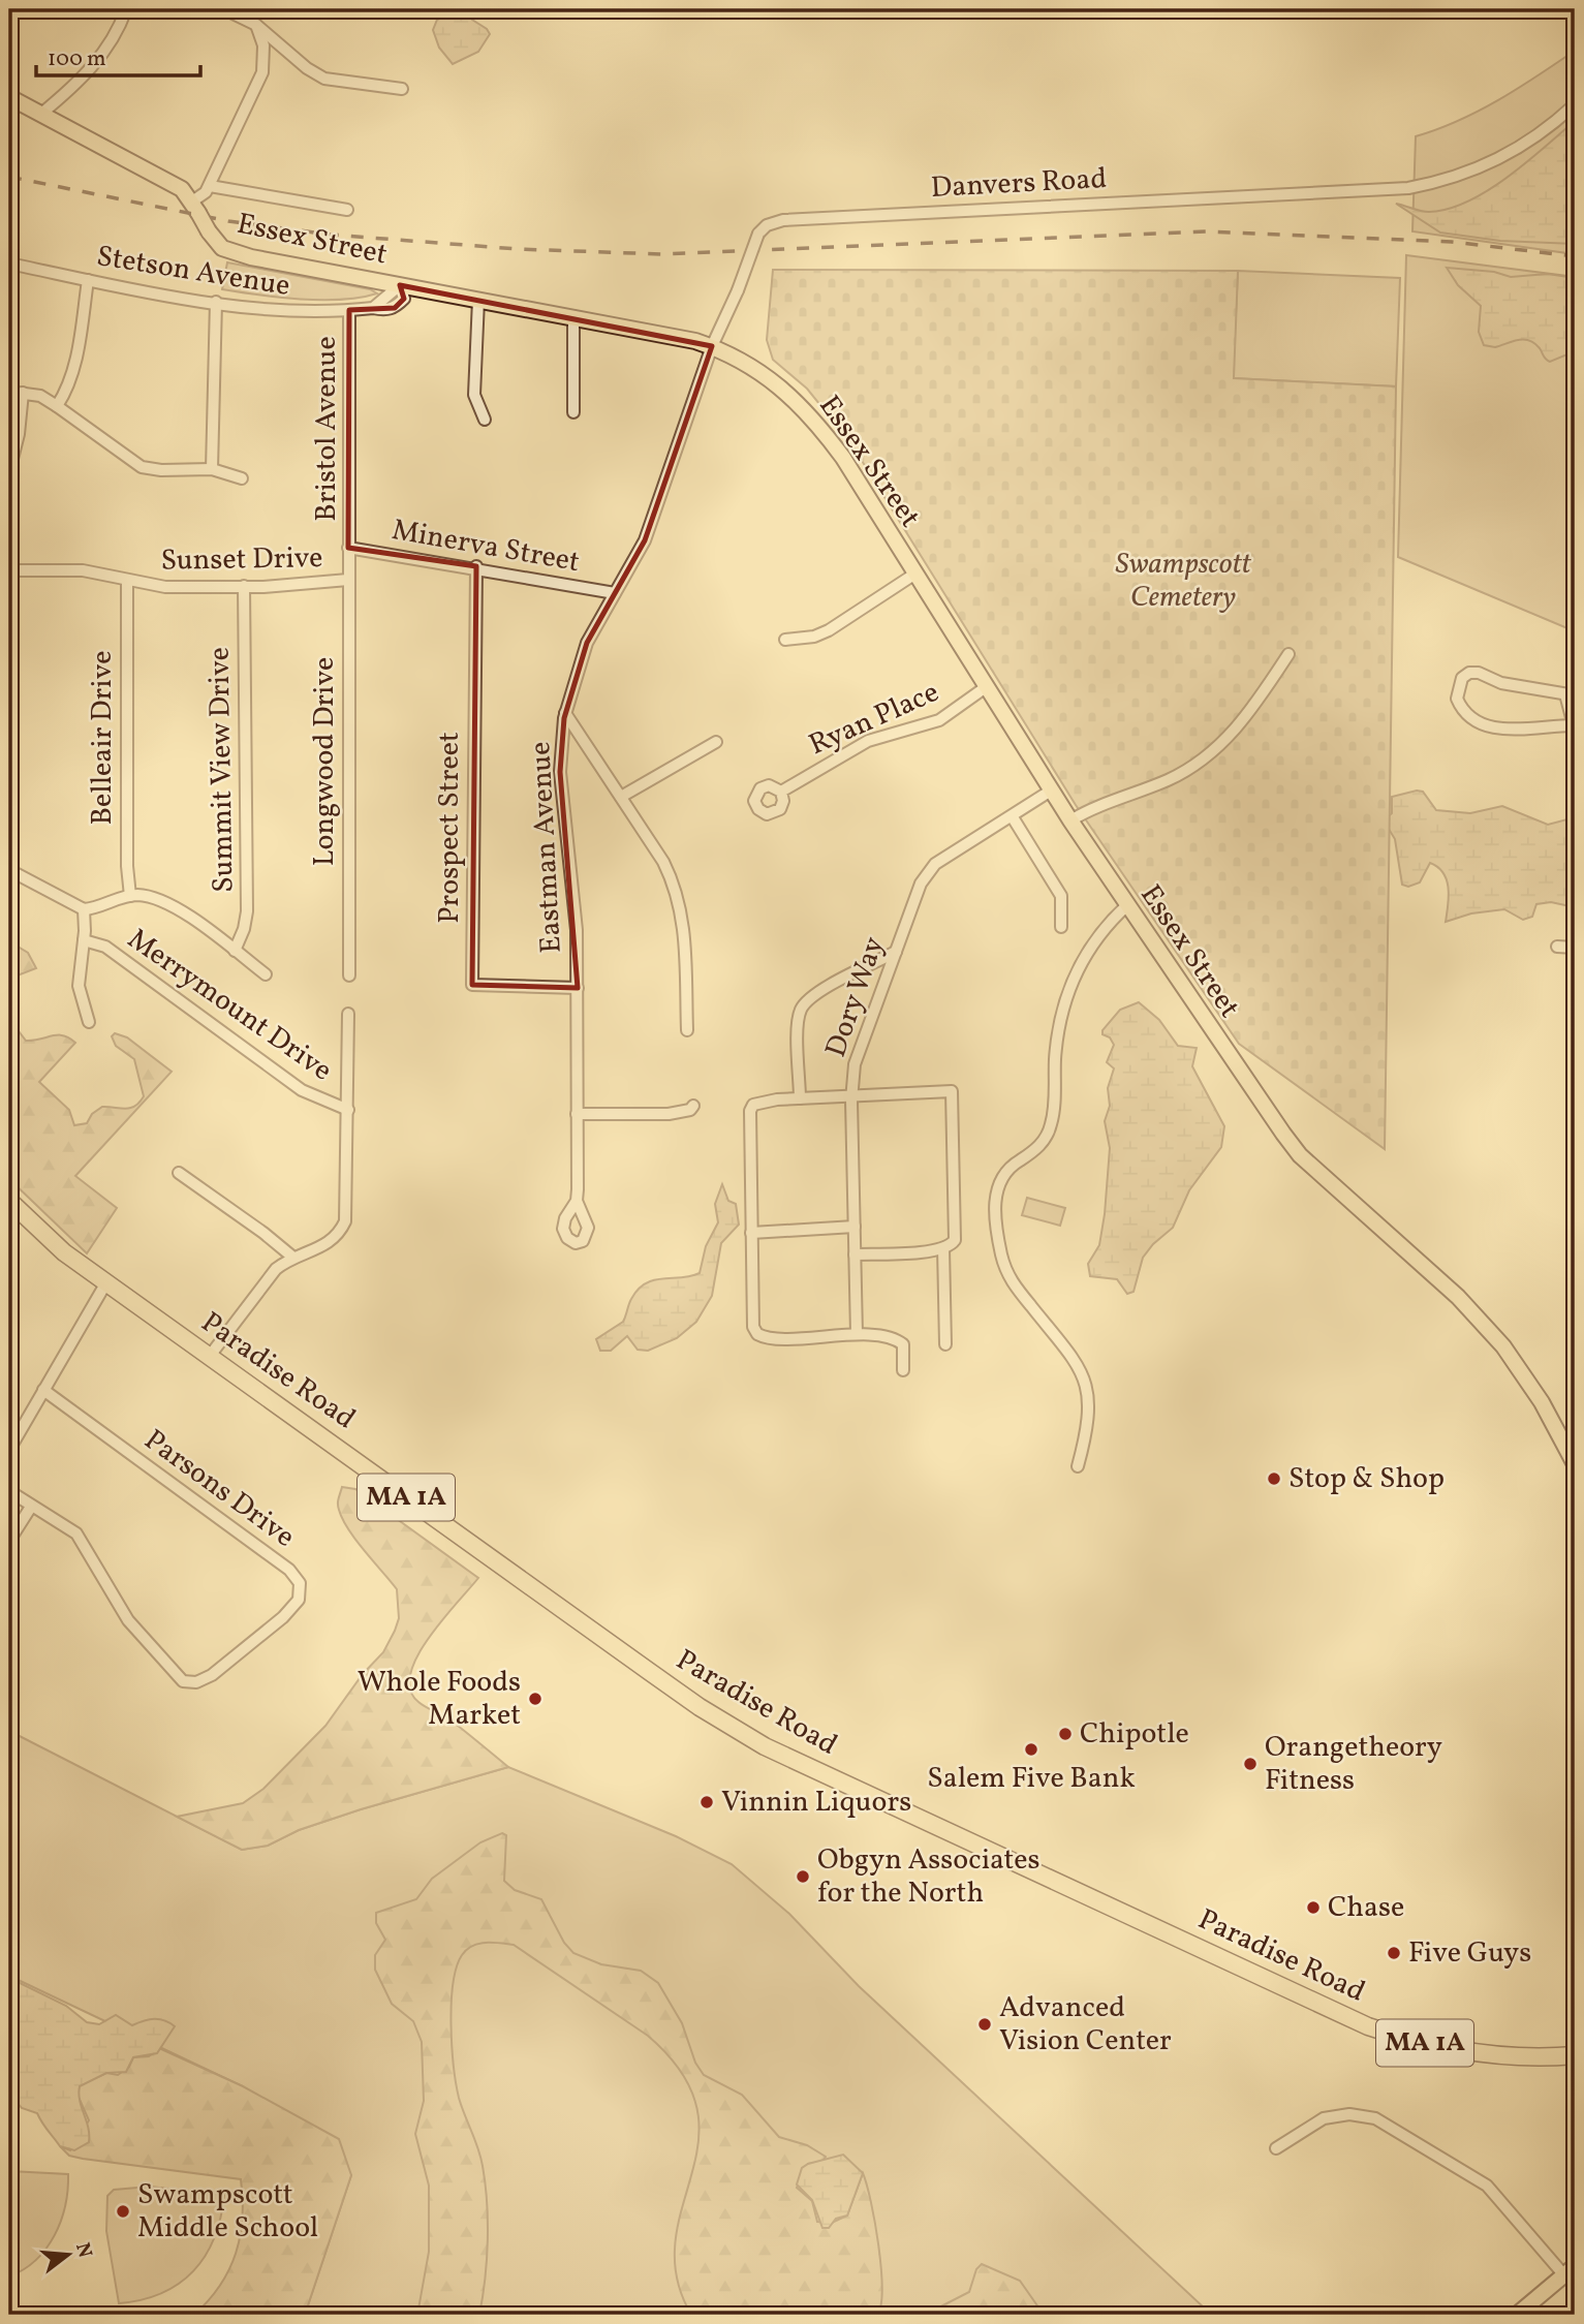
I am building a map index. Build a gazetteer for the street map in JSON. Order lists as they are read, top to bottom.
{
  "streets": {
    "highway": ["Paradise Road", "MA 1A"],
    "main road": ["Essex Street"],
    "street": [
      "Danvers Road",
      "Stetson Avenue",
      "Bristol Avenue",
      "Minerva Street",
      "Sunset Drive",
      "Ryan Place",
      "Belleair Drive",
      "Longwood Drive",
      "Summit View Drive",
      "Prospect Street",
      "Eastman Avenue",
      "Dory Way",
      "Merrymount Drive",
      "Parsons Drive"
    ]
  },
  "crossings": [
    ["Danvers Road", "Essex Street"],
    ["Danvers Road", "Eastman Avenue"],
    ["Essex Street", "Stetson Avenue"],
    ["Essex Street", "Ryan Place"],
    ["Essex Street", "Eastman Avenue"],
    ["Essex Street", "Dory Way"],
    ["Stetson Avenue", "Bristol Avenue"],
    ["Bristol Avenue", "Minerva Street"],
    ["Bristol Avenue", "Longwood Drive"],
    ["Minerva Street", "Longwood Drive"],
    ["Minerva Street", "Prospect Street"],
    ["Minerva Street", "Eastman Avenue"],
    ["Sunset Drive", "Belleair Drive"],
    ["Sunset Drive", "Longwood Drive"],
    ["Sunset Drive", "Summit View Drive"],
    ["Prospect Street", "Eastman Avenue"]
  ],
  "parks": ["Swampscott Cemetery"],
  "places": [
    "Stop & Shop",
    "Whole Foods Market",
    "Chipotle",
    "Salem Five Bank",
    "Orangetheory Fitness",
    "Vinnin Liquors",
    "Obgyn Associates for the North",
    "Chase",
    "Five Guys",
    "Advanced Vision Center",
    "Swampscott Middle School"
  ],
  "scale_bar": "100 m",
  "north": "right"
}
